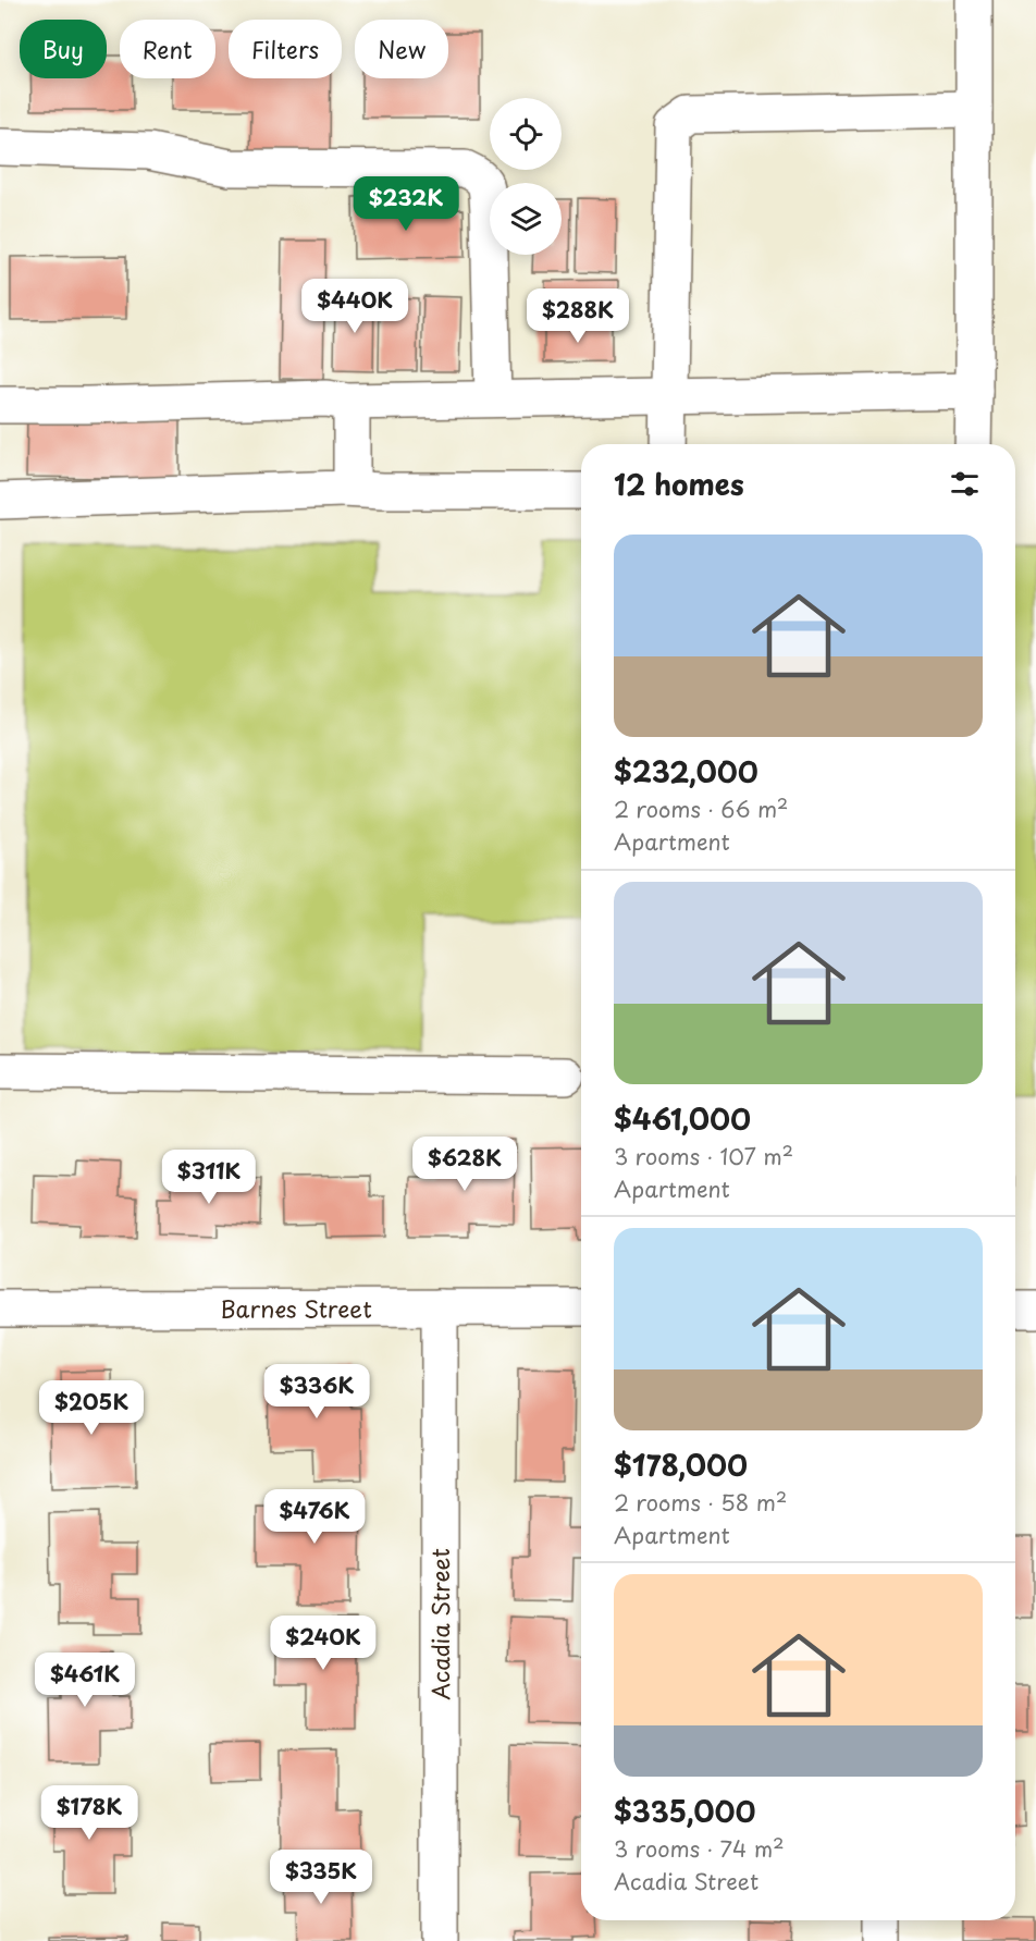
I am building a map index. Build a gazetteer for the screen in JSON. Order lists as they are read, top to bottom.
{
  "streets": {
    "street": ["Barnes Street", "Acadia Street"]
  },
  "crossings": [
    ["Barnes Street", "Acadia Street"]
  ],
  "page": {
    "chip": [
      "Buy",
      "Rent",
      "Filters",
      "New"
    ],
    "price": [
      "$232K",
      "$440K",
      "$288K",
      "$628K",
      "$311K",
      "$336K",
      "$205K",
      "$476K",
      "$240K",
      "$461K",
      "$178K",
      "$335K"
    ],
    "heading": "12 homes",
    "list": [
      {
        "name": "$232,000",
        "note": "2 rooms · 66 m² · Apartment"
      },
      {
        "name": "$461,000",
        "note": "3 rooms · 107 m² · Apartment"
      },
      {
        "name": "$178,000",
        "note": "2 rooms · 58 m² · Apartment"
      },
      {
        "name": "$335,000",
        "note": "3 rooms · 74 m² · Acadia Street"
      }
    ]
  }
}
